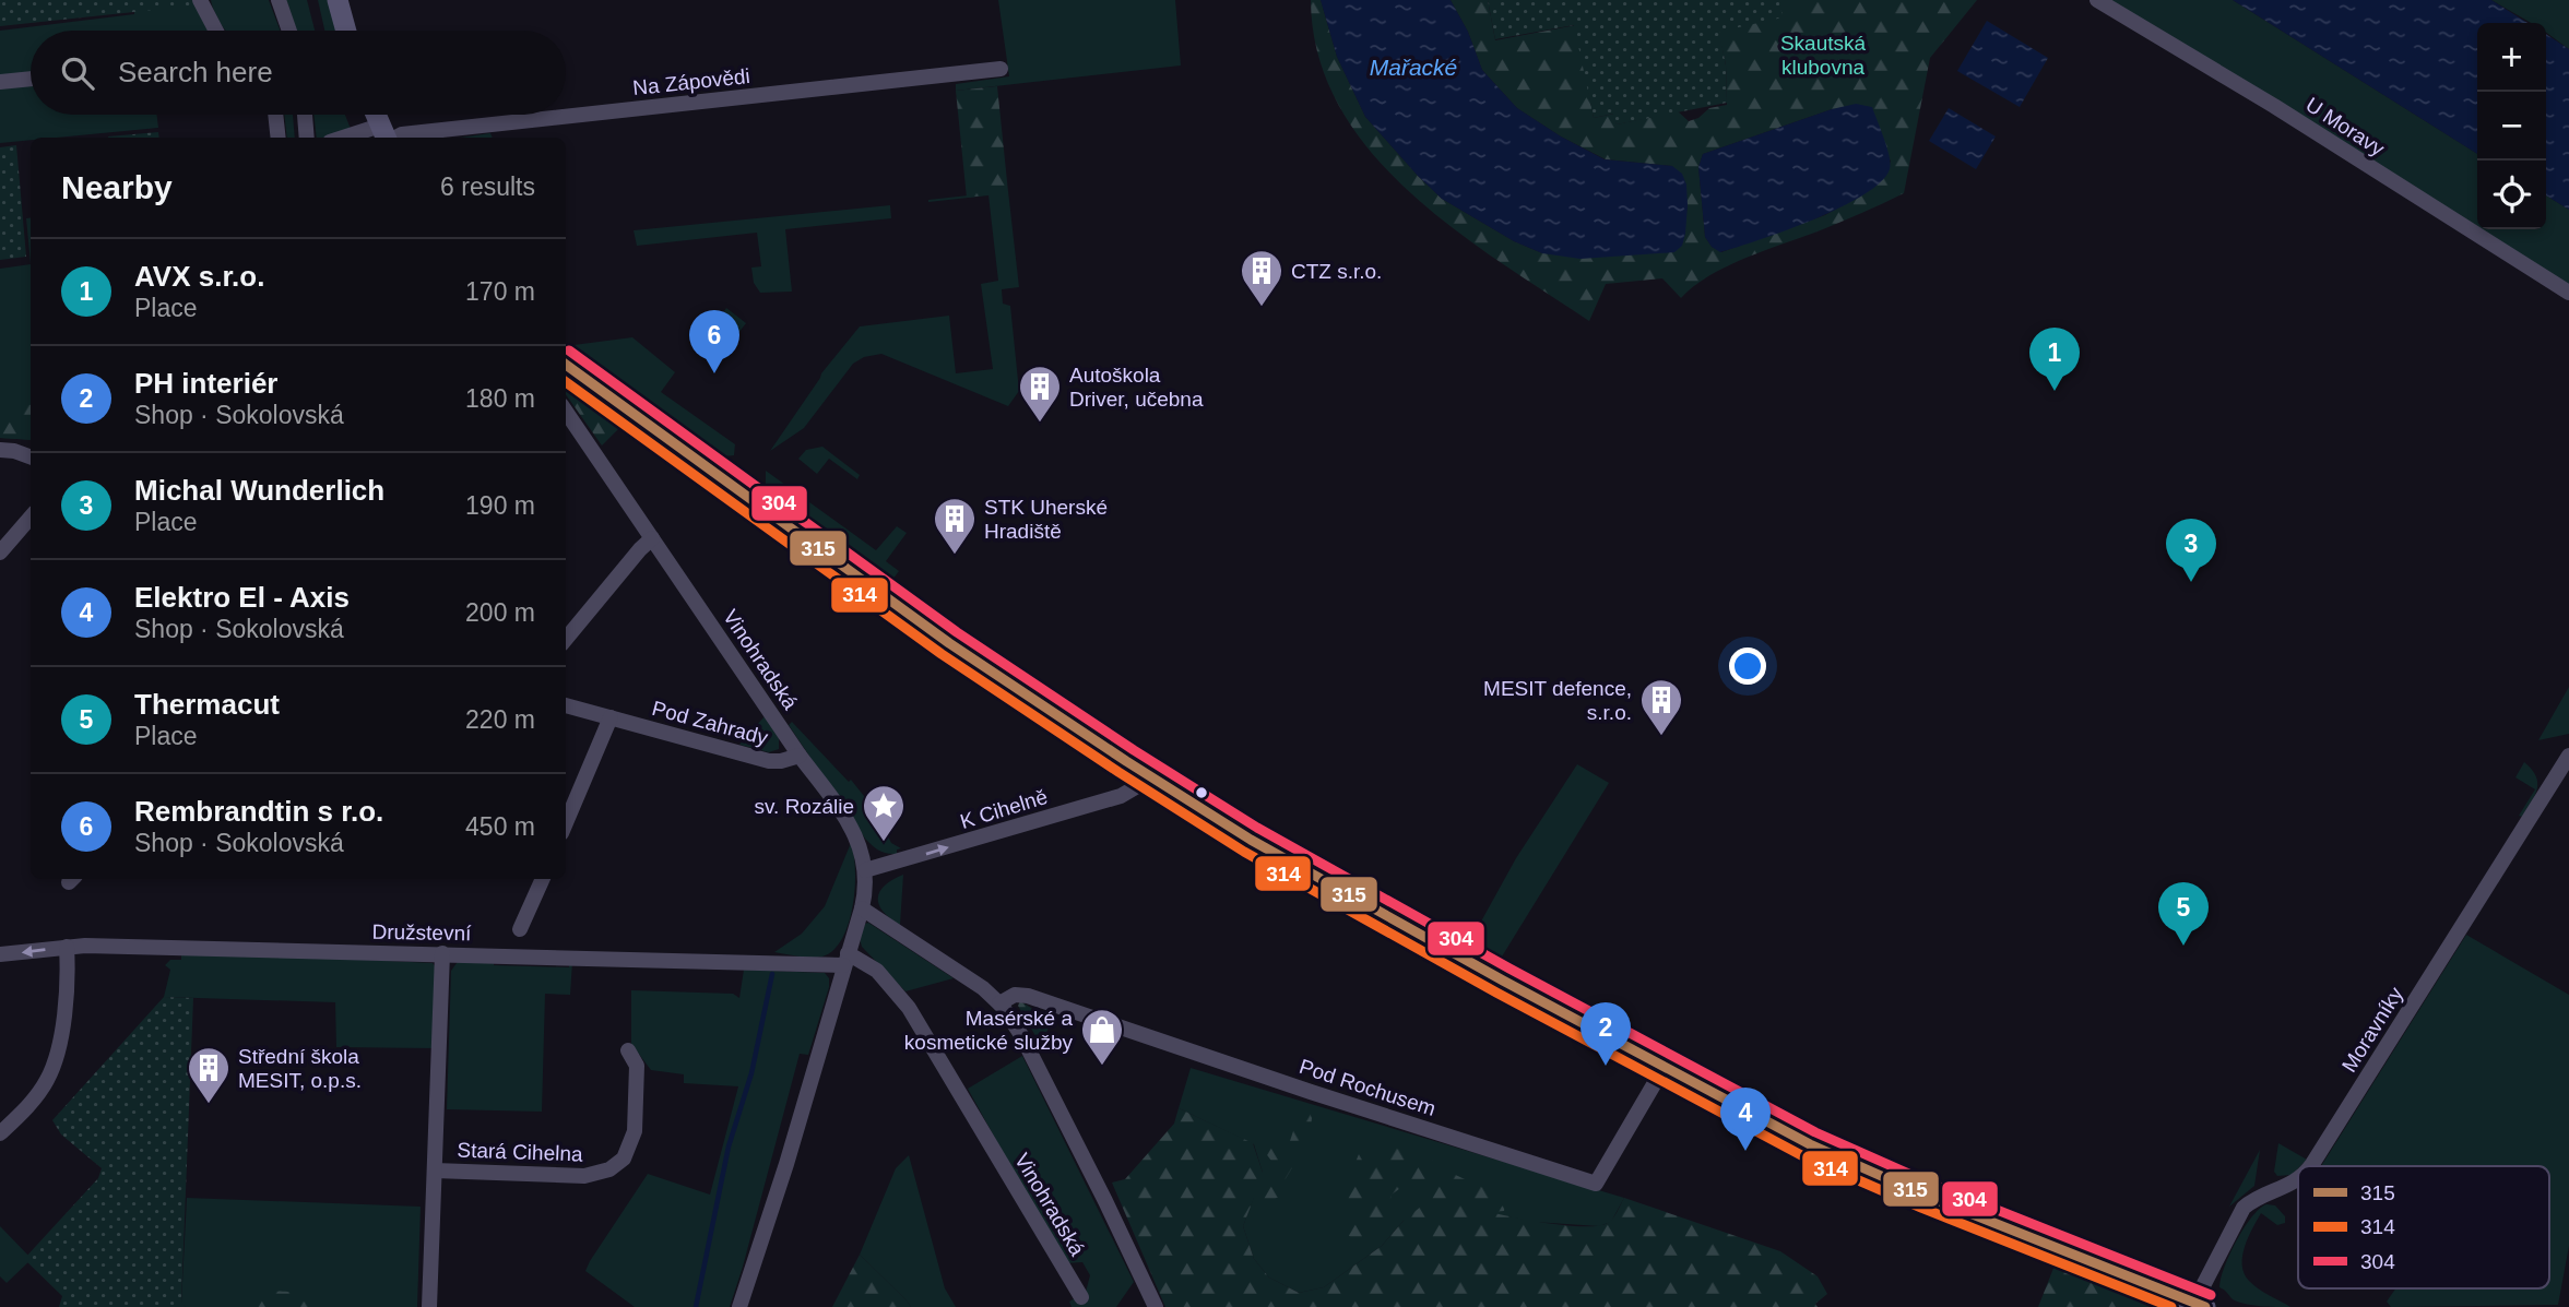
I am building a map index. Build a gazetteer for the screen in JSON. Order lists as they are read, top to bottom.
{
  "streets": {
    "street": [
      "Na Zápovědi",
      "U Moravy",
      "Vinohradská",
      "Pod Zahrady",
      "K Cihelně",
      "Družstevní",
      "Moravníky",
      "Pod Rochusem",
      "Stará Cihelna"
    ]
  },
  "crossings": [
    ["Vinohradská", "Pod Zahrady"],
    ["Vinohradská", "K Cihelně"],
    ["Vinohradská", "Družstevní"],
    ["Družstevní", "Stará Cihelna"]
  ],
  "one_way": ["K Cihelně"],
  "water": ["Mařacké"],
  "parks": ["Skautská klubovna"],
  "places": {
    "building": [
      "CTZ s.r.o.",
      "Autoškola Driver, učebna",
      "STK Uherské Hradiště",
      "MESIT defence, s.r.o.",
      "Střední škola MESIT, o.p.s."
    ],
    "place": ["sv. Rozálie"],
    "shop": ["Masérské a kosmetické služby"]
  },
  "lines": ["transit line 304", "transit line 315", "transit line 314"],
  "legend": ["315", "314", "304"],
  "page": {
    "map_buttons": ["+", "−"],
    "search": "Search here",
    "heading": ["Nearby", "6 results"],
    "list": [
      {
        "mark": "1",
        "name": "AVX s.r.o.",
        "note": "Place",
        "value": "170 m"
      },
      {
        "mark": "2",
        "name": "PH interiér",
        "note": "Shop · Sokolovská",
        "value": "180 m"
      },
      {
        "mark": "3",
        "name": "Michal Wunderlich",
        "note": "Place",
        "value": "190 m"
      },
      {
        "mark": "4",
        "name": "Elektro El - Axis",
        "note": "Shop · Sokolovská",
        "value": "200 m"
      },
      {
        "mark": "5",
        "name": "Thermacut",
        "note": "Place",
        "value": "220 m"
      },
      {
        "mark": "6",
        "name": "Rembrandtin s r.o.",
        "note": "Shop · Sokolovská",
        "value": "450 m"
      }
    ],
    "pins": [
      "6",
      "1",
      "3",
      "5",
      "2",
      "4"
    ]
  }
}
